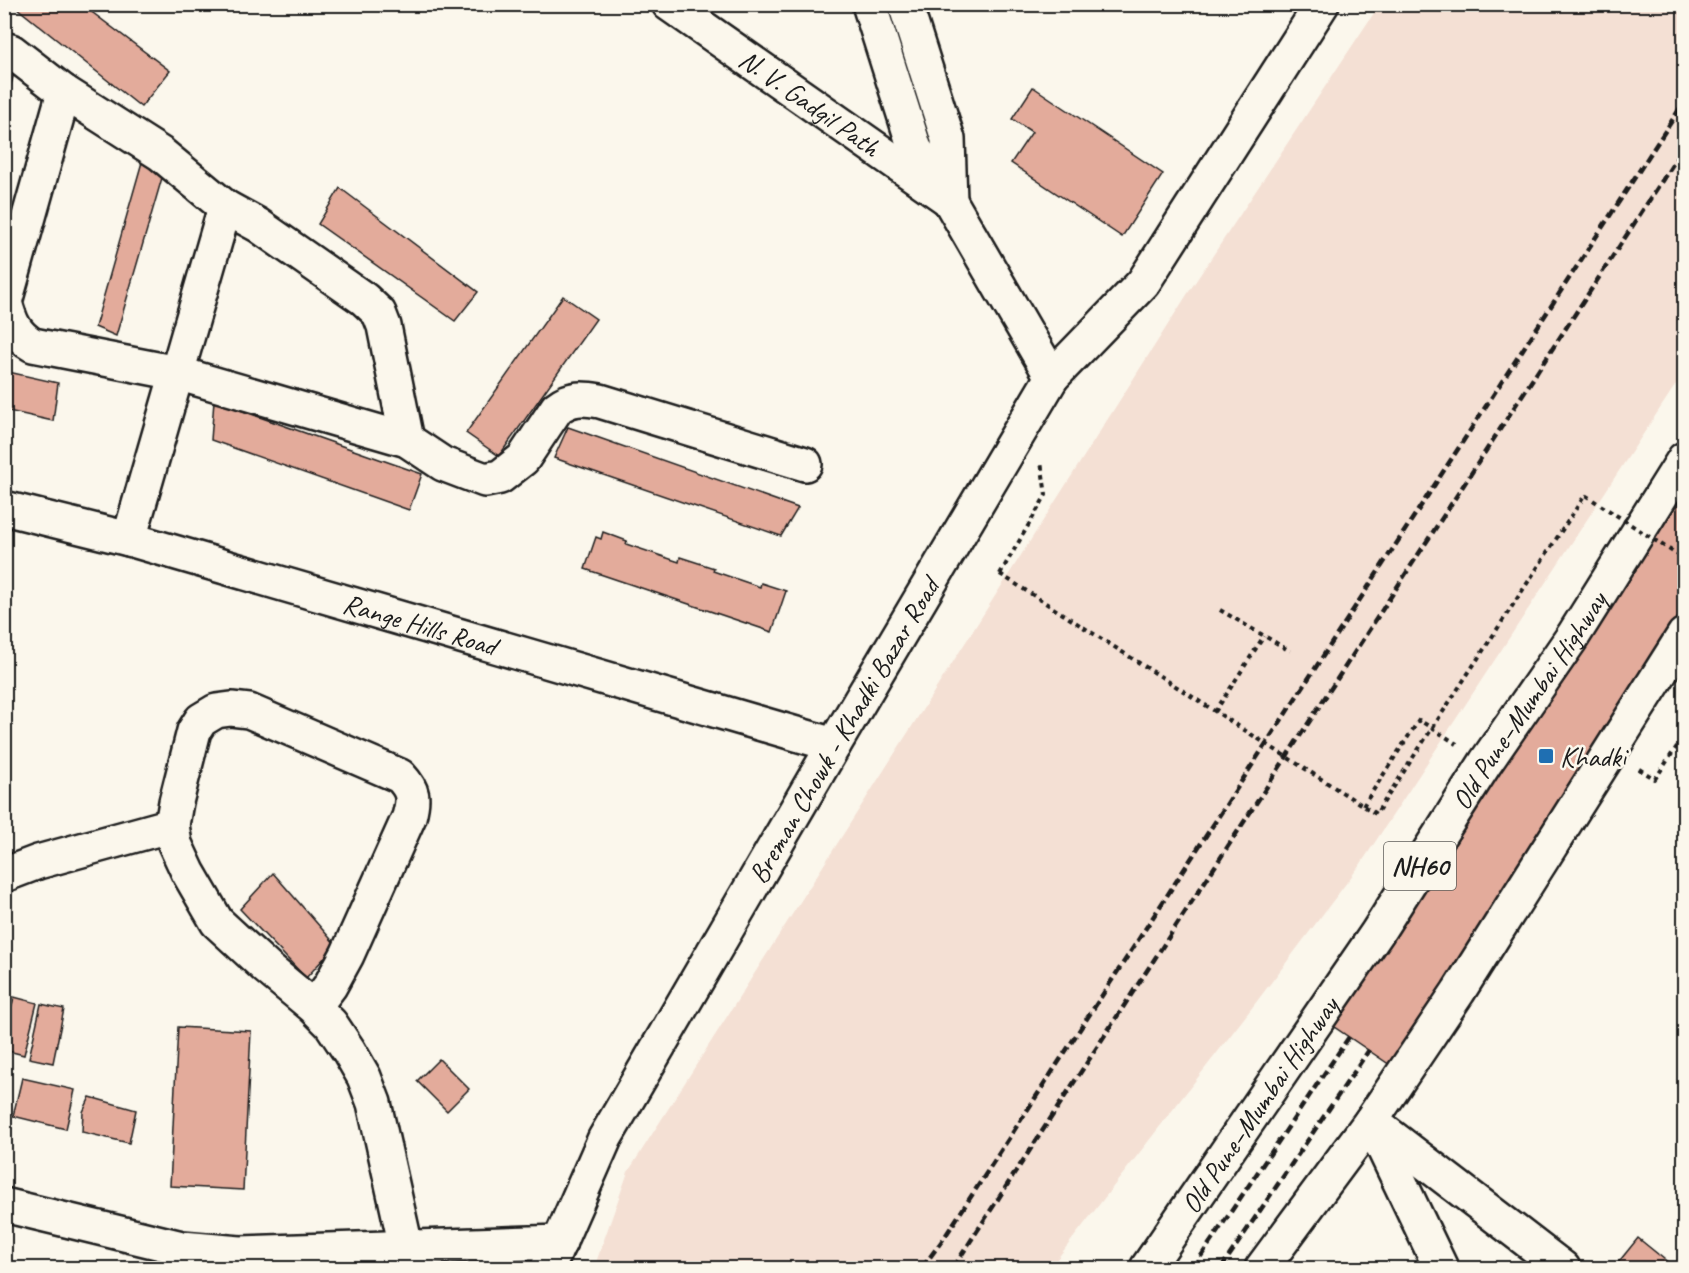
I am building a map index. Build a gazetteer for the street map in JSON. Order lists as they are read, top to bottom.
{
  "streets": {
    "main road": [
      "N. V. Gadgil Path",
      "Range Hills Road",
      "Old Pune–Mumbai Highway",
      "Breman Chowk - Khadki Bazar Road",
      "NH60"
    ]
  },
  "crossings": [
    ["Range Hills Road", "Breman Chowk - Khadki Bazar Road"]
  ],
  "places": {
    "transit": ["Khadki"]
  }
}
